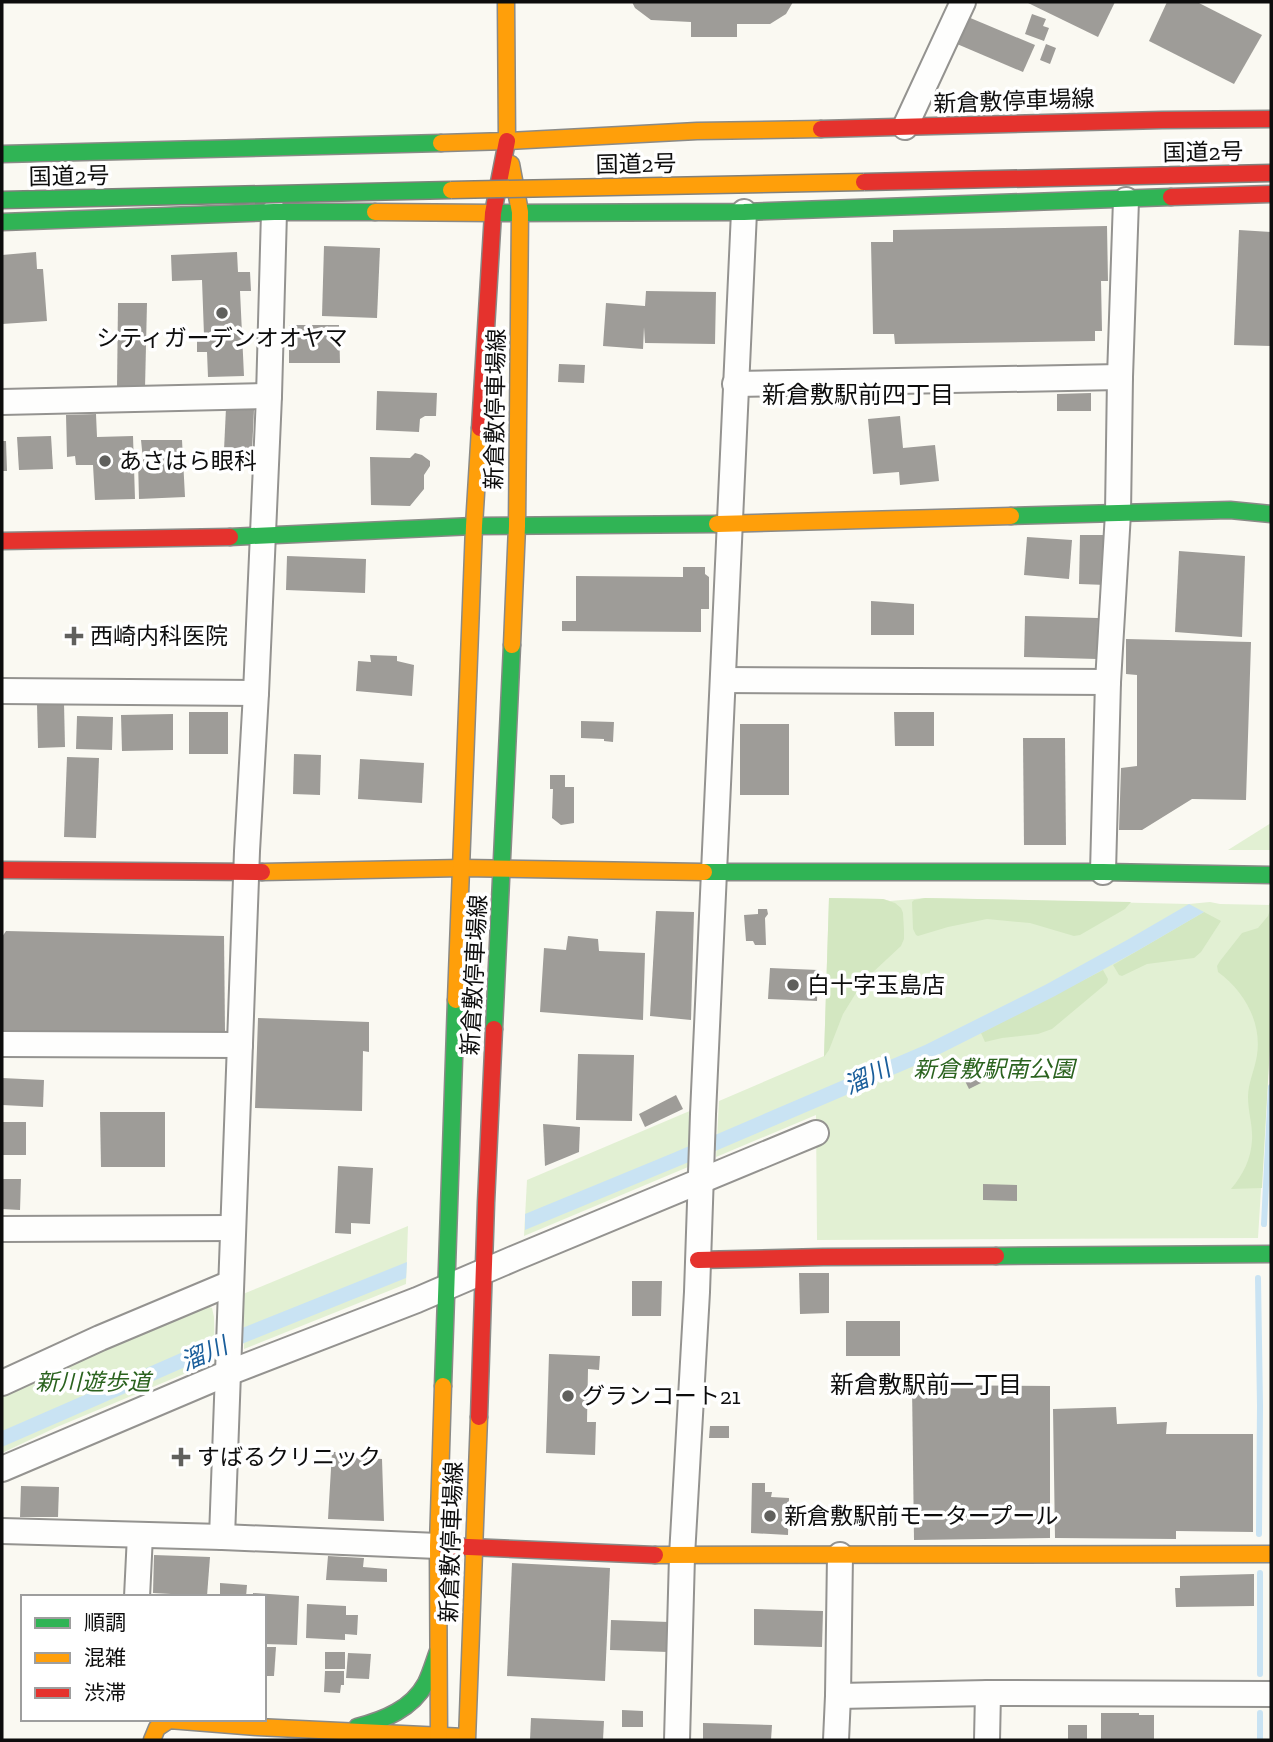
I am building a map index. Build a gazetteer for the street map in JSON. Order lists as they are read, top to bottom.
{
  "streets": {
    "main road": ["新倉敷停車場線", "国道2号"]
  },
  "districts": ["新倉敷駅前四丁目", "新倉敷駅前一丁目"],
  "water": ["溜川"],
  "parks": ["新倉敷駅南公園", "新川遊歩道"],
  "places": {
    "other": [
      "シティガーデンオオヤマ",
      "あさはら眼科",
      "白十字玉島店",
      "グランコート21",
      "新倉敷駅前モータープール"
    ],
    "health": ["西崎内科医院", "すばるクリニック"]
  },
  "legend": ["順調", "混雑", "渋滞"]
}
